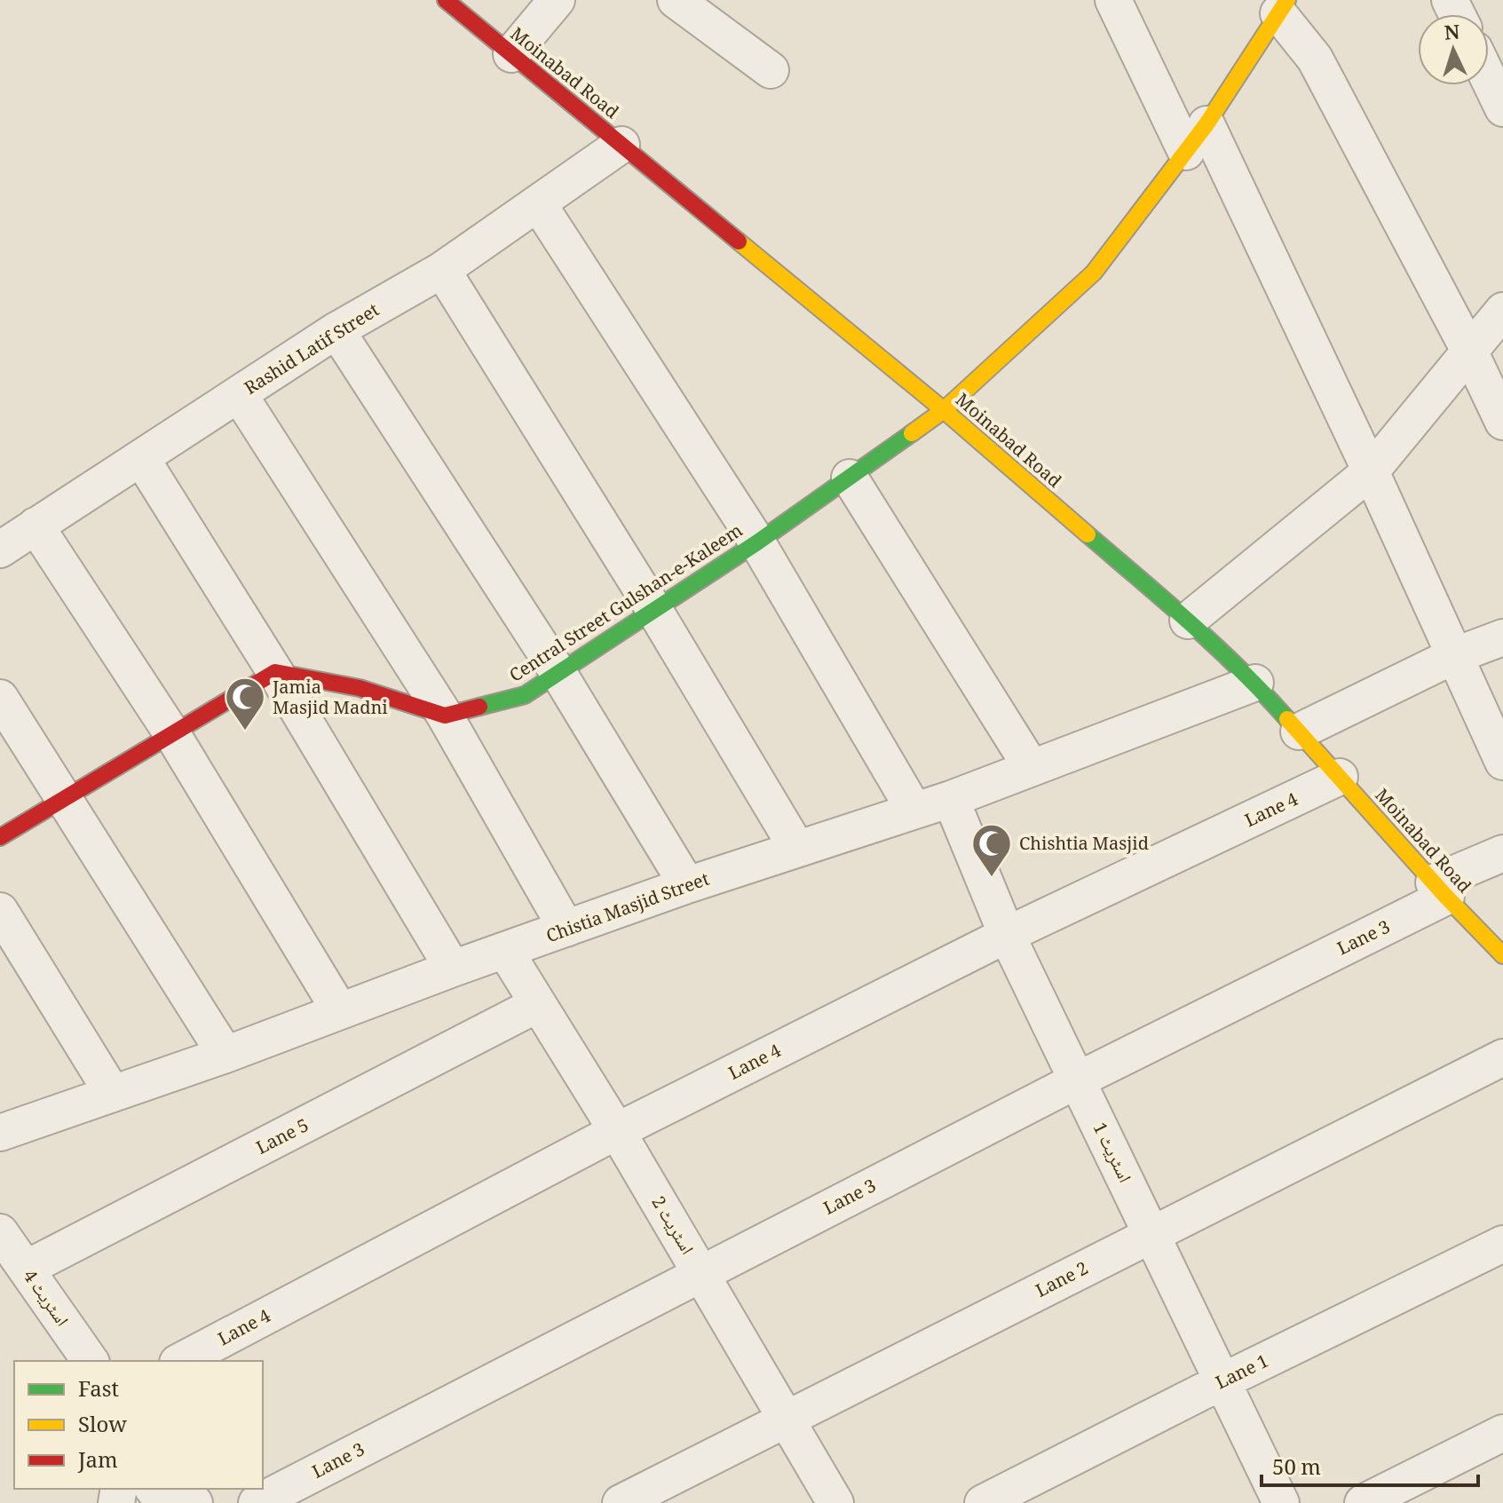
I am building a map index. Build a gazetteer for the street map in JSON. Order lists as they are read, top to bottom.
{
  "streets": {
    "street": [
      "Moinabad Road",
      "Rashid Latif Street",
      "Central Street Gulshan-e-Kaleem",
      "Lane 4",
      "Chistia Masjid Street",
      "Lane 3",
      "Lane 5",
      "اسٹریٹ 1",
      "اسٹریٹ 2",
      "Lane 2",
      "اسٹریٹ 4",
      "Lane 1"
    ]
  },
  "crossings": [
    ["Moinabad Road", "Rashid Latif Street"],
    ["Moinabad Road", "Central Street Gulshan-e-Kaleem"],
    ["Moinabad Road", "Lane 4"],
    ["Moinabad Road", "Chistia Masjid Street"],
    ["Moinabad Road", "Lane 3"],
    ["Lane 4", "اسٹریٹ 1"],
    ["Lane 4", "اسٹریٹ 2"],
    ["Chistia Masjid Street", "اسٹریٹ 1"],
    ["Chistia Masjid Street", "اسٹریٹ 2"],
    ["Lane 3", "اسٹریٹ 1"],
    ["Lane 3", "اسٹریٹ 2"],
    ["Lane 5", "اسٹریٹ 2"],
    ["Lane 5", "اسٹریٹ 4"],
    ["اسٹریٹ 1", "Lane 2"],
    ["اسٹریٹ 1", "Lane 1"],
    ["اسٹریٹ 2", "Lane 2"]
  ],
  "places": {
    "mosque": ["Jamia Masjid Madni", "Chishtia Masjid"]
  },
  "legend": ["Fast", "Slow", "Jam"],
  "scale_bar": "50 m",
  "north": "top"
}
